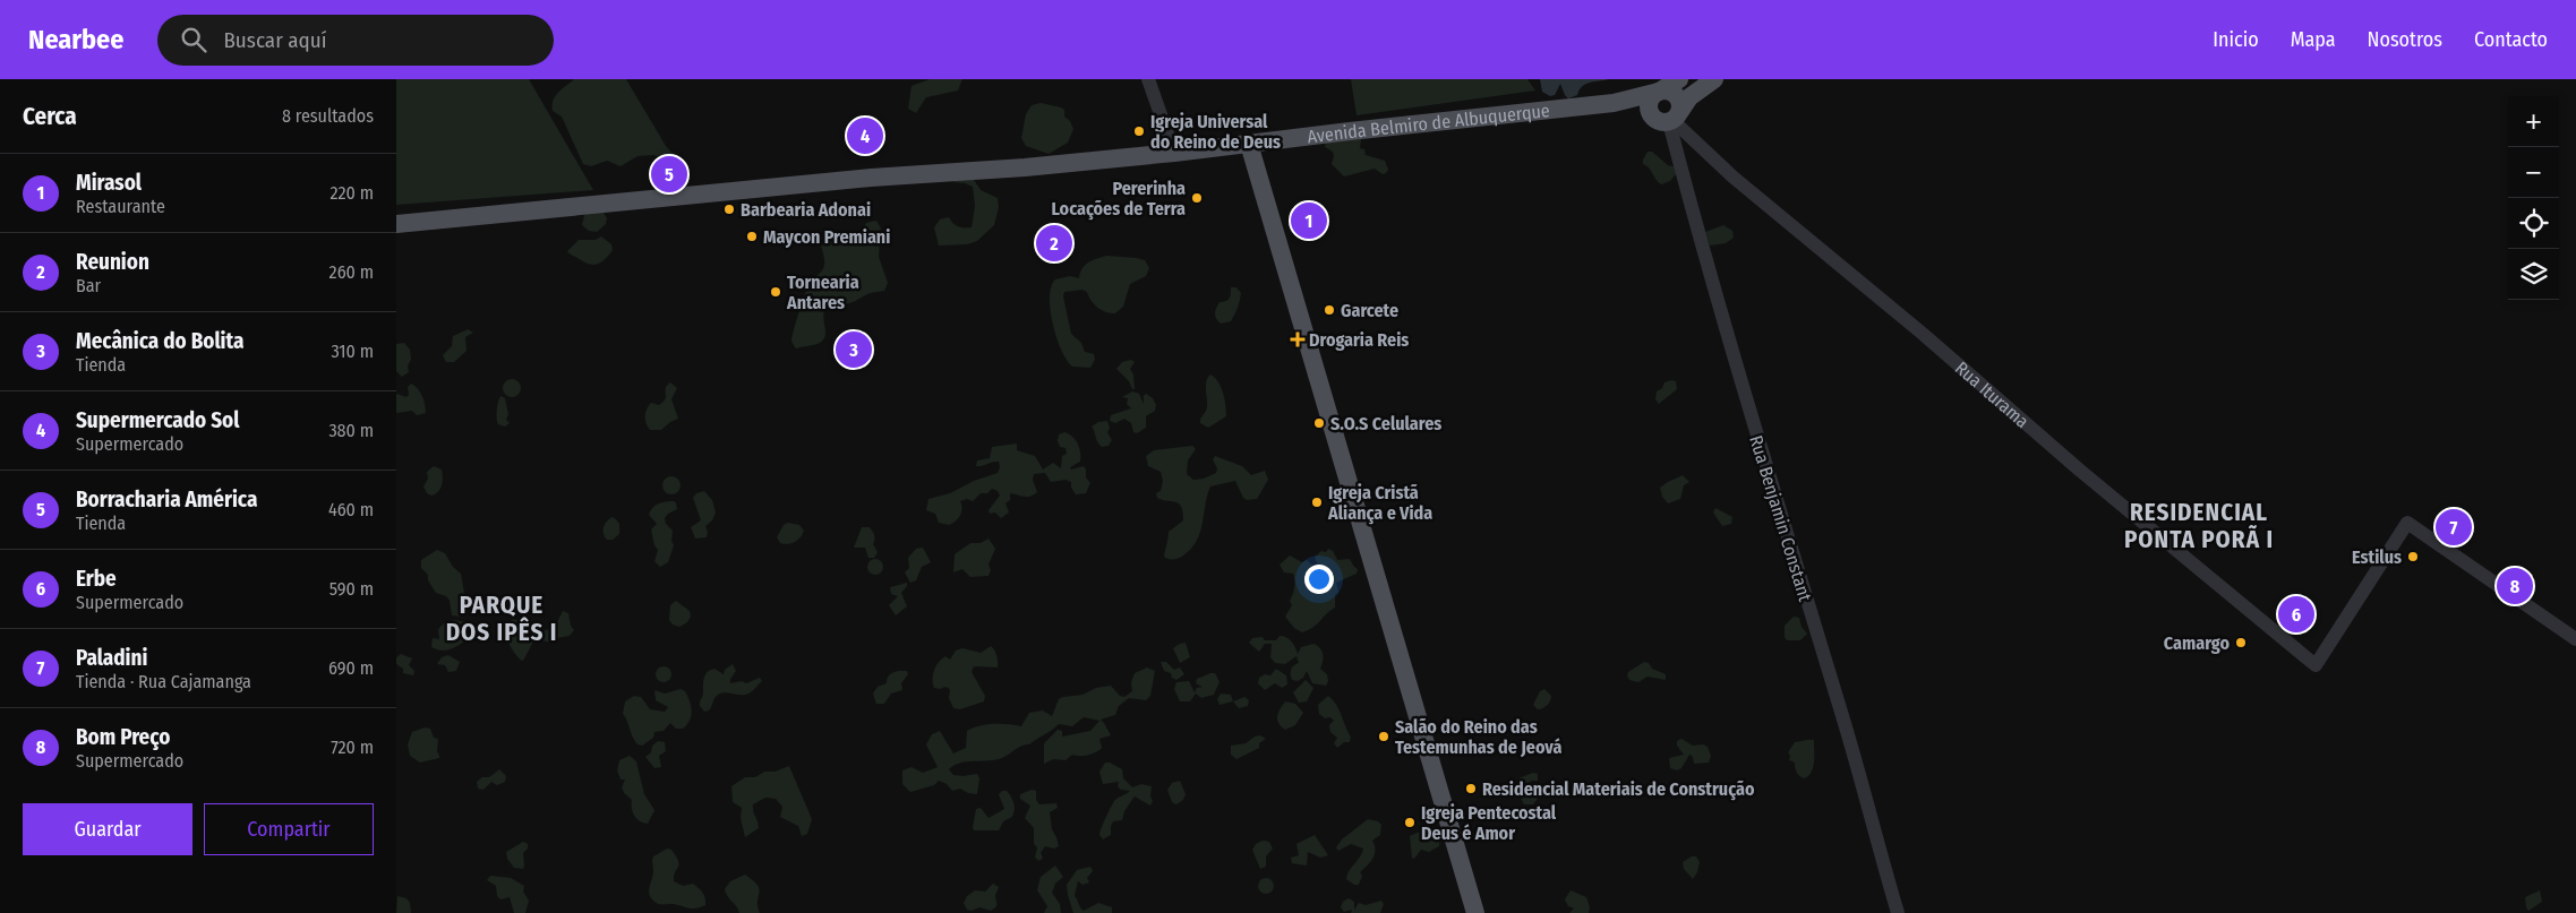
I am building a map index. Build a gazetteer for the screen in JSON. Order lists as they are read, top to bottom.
{
  "streets": {
    "main road": ["Avenida Belmiro de Albuquerque", "Rua Iturama"],
    "street": ["Rua Benjamin Constant"]
  },
  "crossings": [
    ["Avenida Belmiro de Albuquerque", "Rua Iturama"],
    ["Rua Iturama", "Rua Benjamin Constant"]
  ],
  "districts": ["RESIDENCIAL PONTA PORÃ I", "PARQUE DOS IPÊS I"],
  "places": {
    "other": [
      "Igreja Universal do Reino de Deus",
      "Pererinha Locações de Terra",
      "Barbearia Adonai",
      "Maycon Premiani",
      "Tornearia Antares",
      "Garcete",
      "S.O.S Celulares",
      "Igreja Cristã Aliança e Vida",
      "Estilus",
      "Camargo",
      "Salão do Reino das Testemunhas de Jeová",
      "Residencial Materiais de Construção",
      "Igreja Pentecostal Deus é Amor"
    ],
    "health": ["Drogaria Reis"]
  },
  "page": {
    "header": "Nearbee",
    "search": "Buscar aquí",
    "nav": [
      "Inicio",
      "Mapa",
      "Nosotros",
      "Contacto"
    ],
    "heading": ["Cerca", "8 resultados"],
    "map_buttons": ["+", "−"],
    "pins": [
      "4",
      "5",
      "1",
      "2",
      "3",
      "7",
      "8",
      "6"
    ],
    "list": [
      {
        "mark": "1",
        "name": "Mirasol",
        "note": "Restaurante",
        "value": "220 m"
      },
      {
        "mark": "2",
        "name": "Reunion",
        "note": "Bar",
        "value": "260 m"
      },
      {
        "mark": "3",
        "name": "Mecânica do Bolita",
        "note": "Tienda",
        "value": "310 m"
      },
      {
        "mark": "4",
        "name": "Supermercado Sol",
        "note": "Supermercado",
        "value": "380 m"
      },
      {
        "mark": "5",
        "name": "Borracharia América",
        "note": "Tienda",
        "value": "460 m"
      },
      {
        "mark": "6",
        "name": "Erbe",
        "note": "Supermercado",
        "value": "590 m"
      },
      {
        "mark": "7",
        "name": "Paladini",
        "note": "Tienda · Rua Cajamanga",
        "value": "690 m"
      },
      {
        "mark": "8",
        "name": "Bom Preço",
        "note": "Supermercado",
        "value": "720 m"
      }
    ],
    "buttons": ["Guardar", "Compartir"]
  }
}
